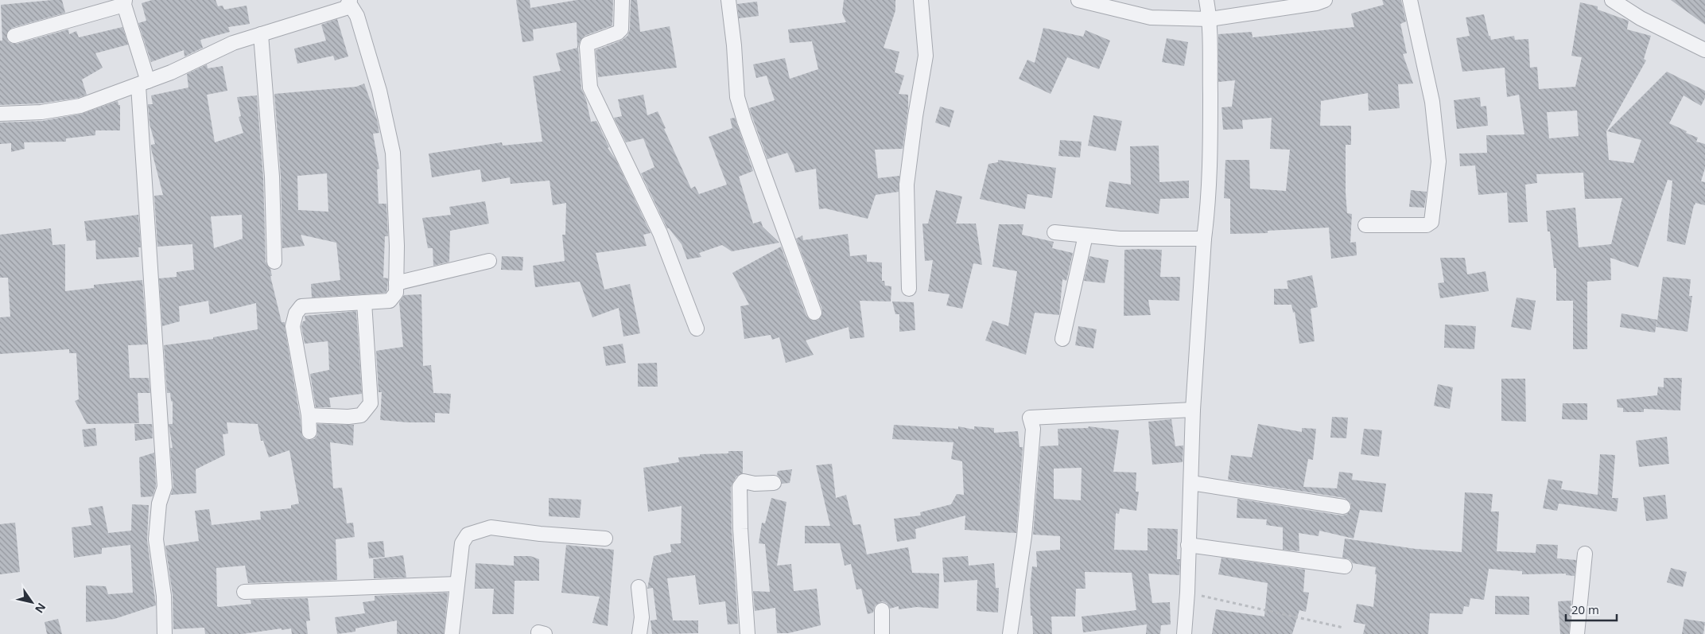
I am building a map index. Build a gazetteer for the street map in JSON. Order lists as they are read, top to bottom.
{
  "scale_bar": "20 m",
  "north": "bottom right"
}
